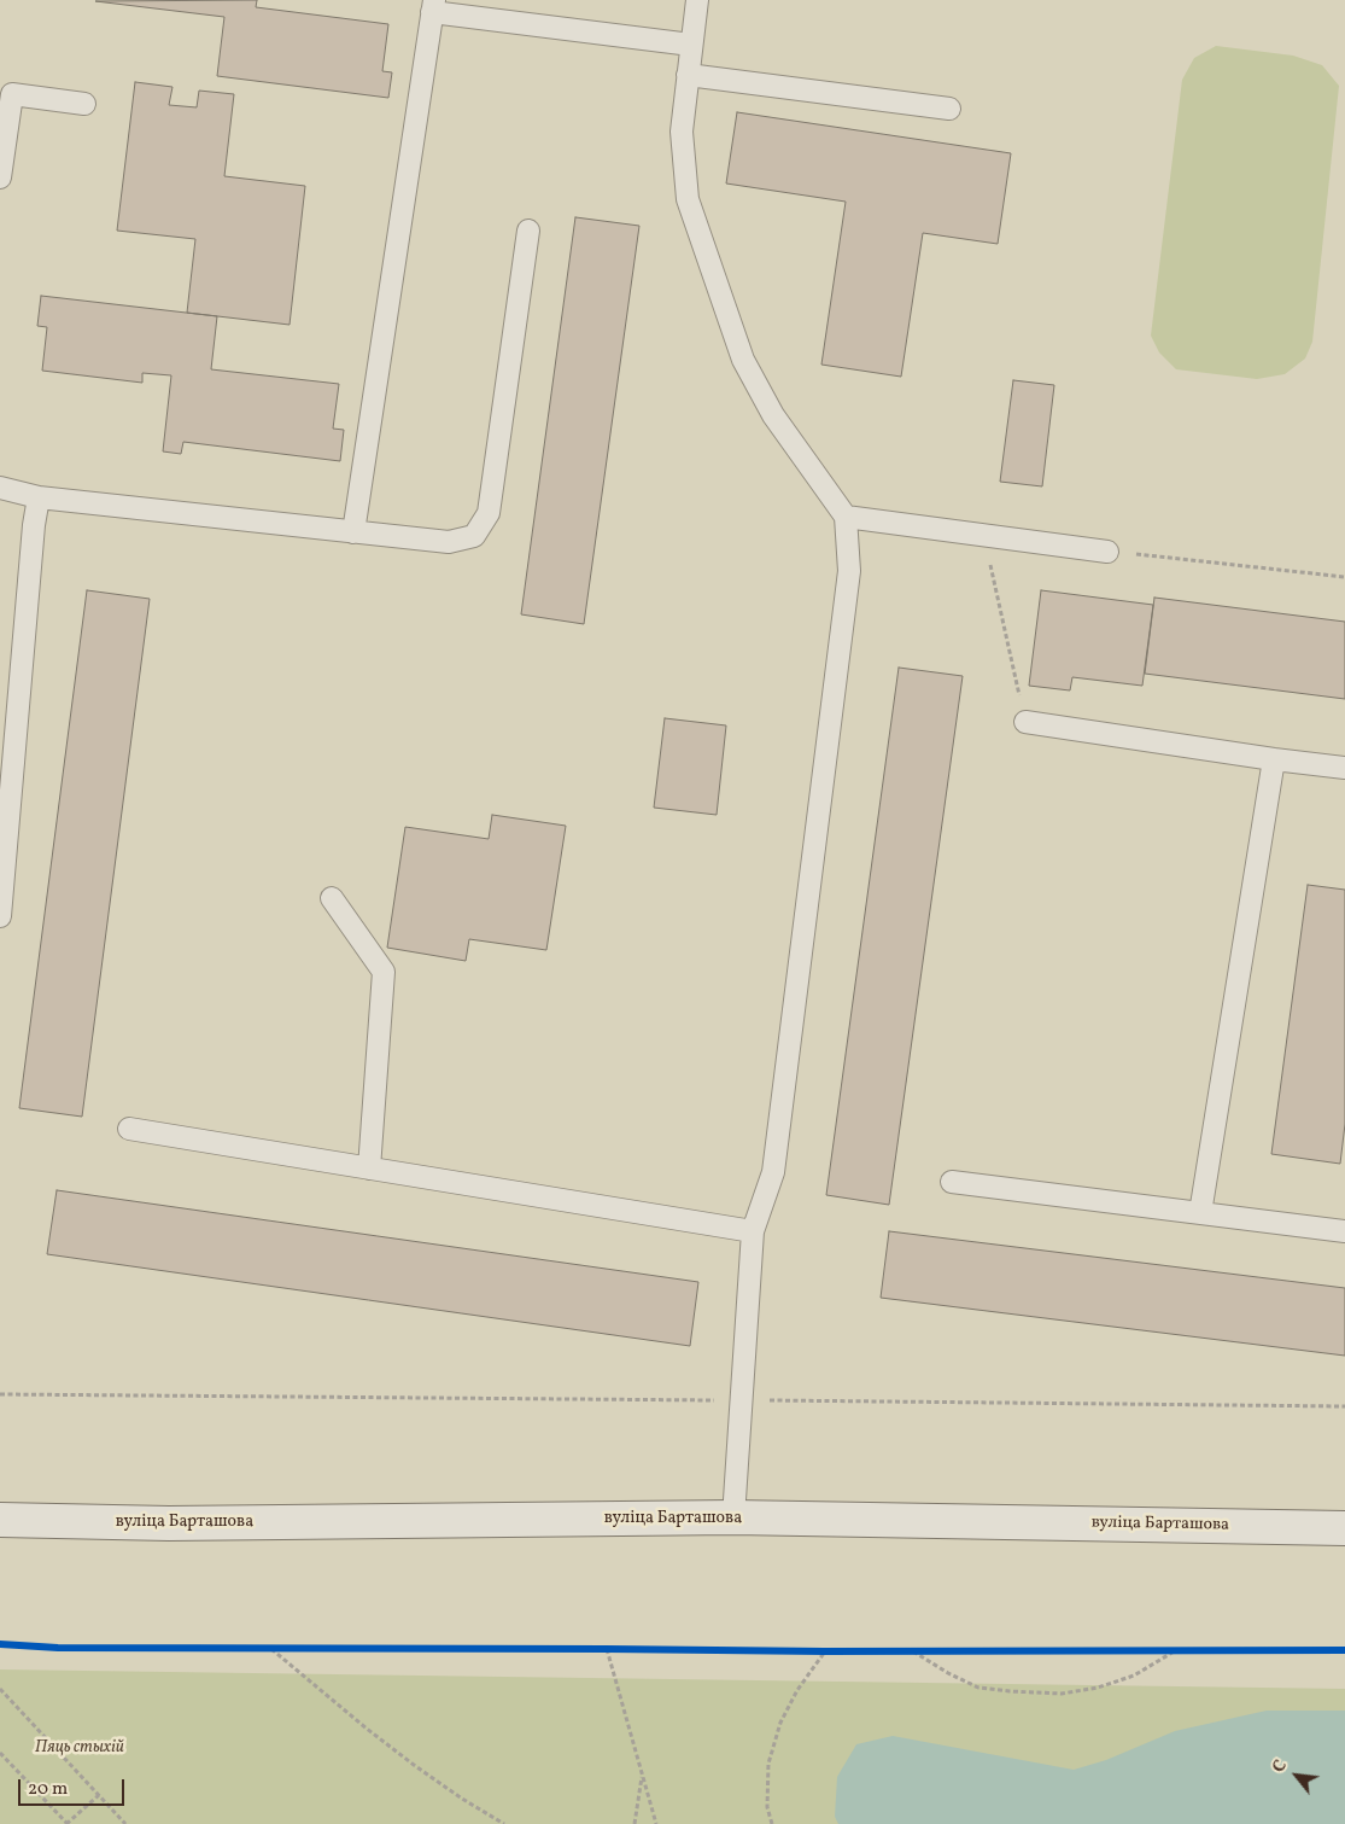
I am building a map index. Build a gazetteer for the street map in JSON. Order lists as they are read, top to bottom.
{
  "streets": {
    "main road": ["вуліца Барташова"]
  },
  "parks": ["Пяць стыхій"],
  "scale_bar": "20 m",
  "north": "top left"
}
